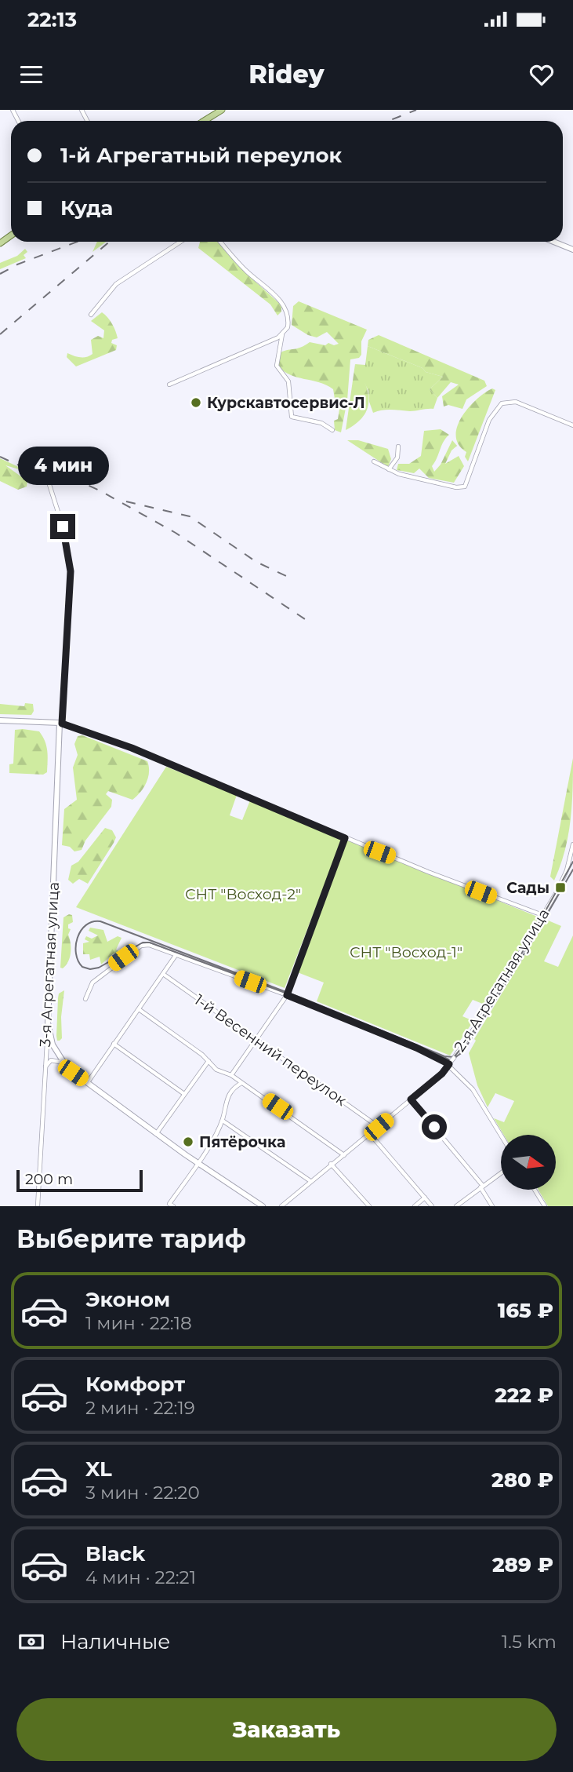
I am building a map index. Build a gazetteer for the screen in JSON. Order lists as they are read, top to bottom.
{
  "streets": {
    "street": ["3-я Агрегатная улица", "2-я Агрегатная улица", "1-й Весенний переулок"]
  },
  "crossings": [
    ["2-я Агрегатная улица", "1-й Весенний переулок"]
  ],
  "parks": ["СНТ \"Восход-2\"", "СНТ \"Восход-1\""],
  "places": {
    "other": ["Курскавтосервис-Л", "Пятёрочка"],
    "transit": ["Сады"]
  },
  "scale_bar": "200 m",
  "north": "right",
  "page": {
    "status": "22:13",
    "header": "Ridey",
    "banner": ["1-й Агрегатный переулок", "Куда"],
    "bubble": "4 мин",
    "scale": "200 m",
    "heading": "Выберите тариф",
    "list": [
      {
        "name": "Эконом",
        "note": "1 мин · 22:18",
        "value": "165 ₽"
      },
      {
        "name": "Комфорт",
        "note": "2 мин · 22:19",
        "value": "222 ₽"
      },
      {
        "name": "XL",
        "note": "3 мин · 22:20",
        "value": "280 ₽"
      },
      {
        "name": "Black",
        "note": "4 мин · 22:21",
        "value": "289 ₽"
      }
    ],
    "pay": ["Наличные", "1.5 km"],
    "buttons": "Заказать"
  }
}
